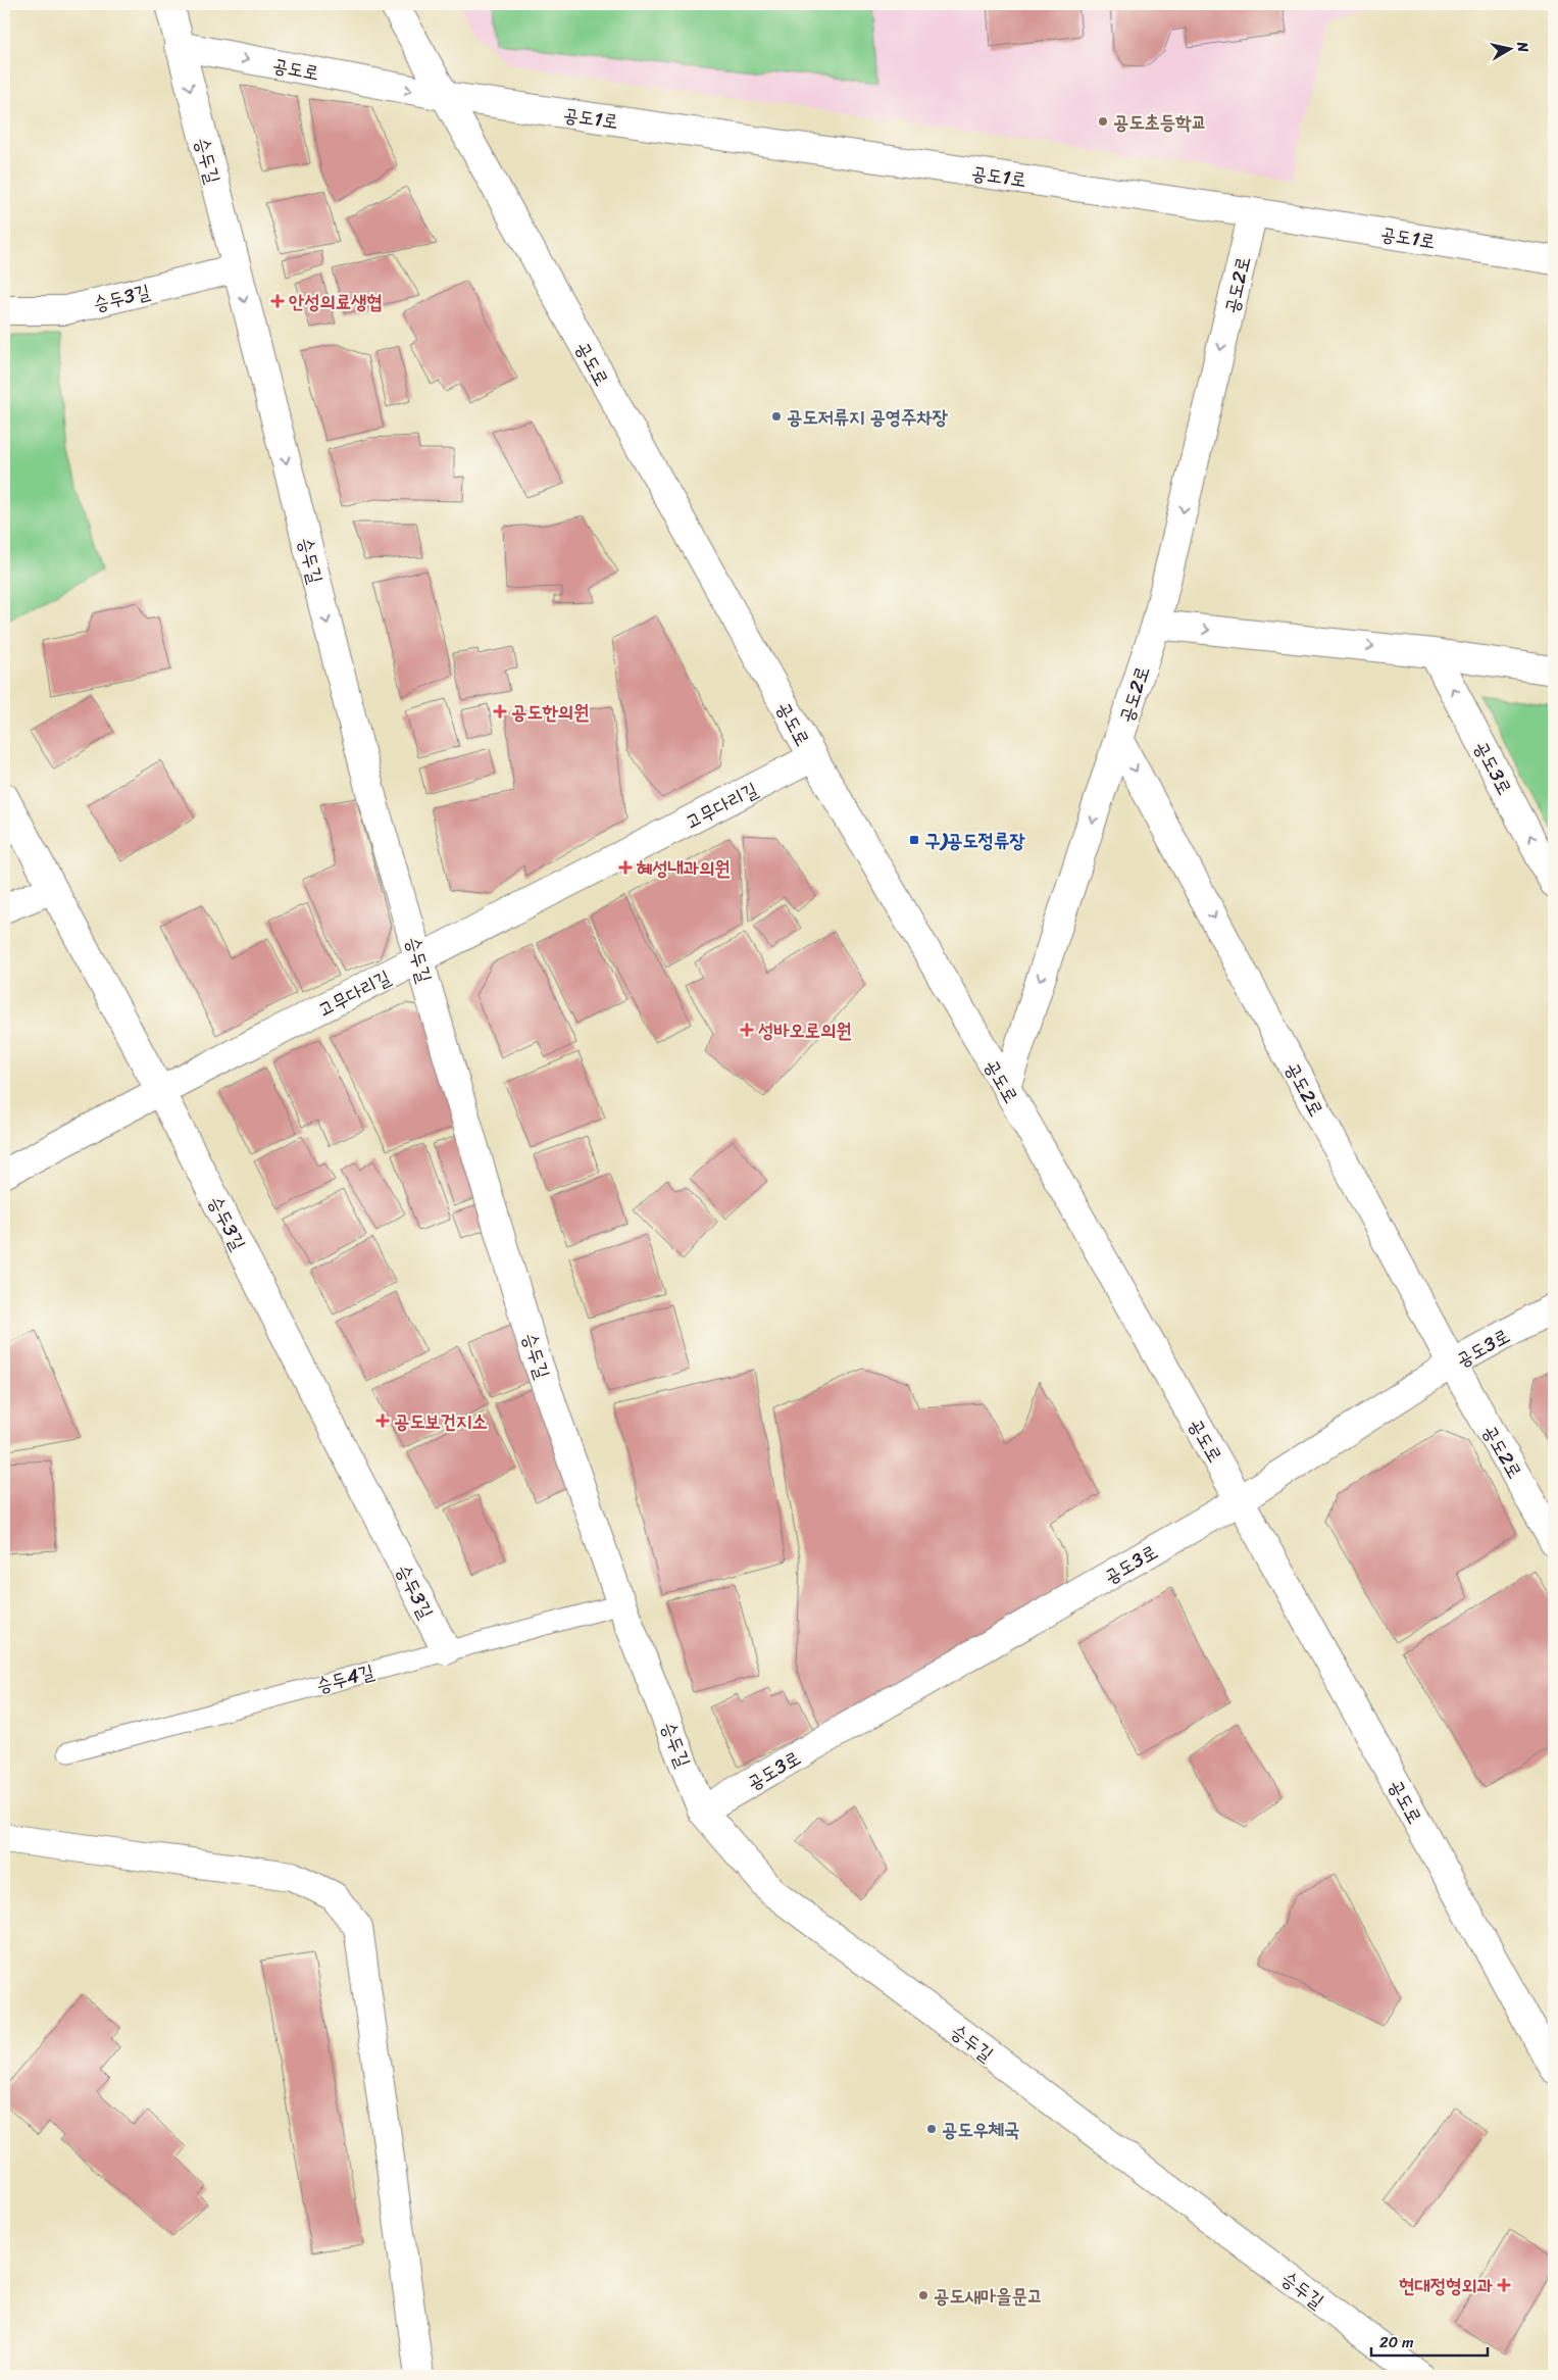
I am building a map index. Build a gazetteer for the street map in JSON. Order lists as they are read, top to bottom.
{
  "streets": {
    "street": [
      "공도로",
      "공도1로",
      "승두길",
      "공도2로",
      "승두3길",
      "공도3로",
      "고무다리길"
    ],
    "lane": ["승두4길"]
  },
  "crossings": [
    ["공도로", "공도1로"],
    ["공도로", "승두길"],
    ["공도로", "공도3로"],
    ["공도로", "고무다리길"],
    ["공도1로", "공도2로"],
    ["승두길", "승두3길"],
    ["승두길", "공도3로"],
    ["승두길", "고무다리길"],
    ["승두길", "승두4길"],
    ["공도2로", "공도3로"],
    ["승두3길", "고무다리길"],
    ["승두3길", "승두4길"]
  ],
  "one_way": ["공도2로"],
  "places": {
    "other": [
      "공도초등학교",
      "공도저류지 공영주차장",
      "공도우체국",
      "공도새마을문고"
    ],
    "health": [
      "안성의료생협",
      "공도한의원",
      "혜성내과의원",
      "성바오로의원",
      "공도보건지소",
      "현대정형외과"
    ],
    "transit": ["구)공도정류장"]
  },
  "scale_bar": "20 m",
  "north": "right"
}
